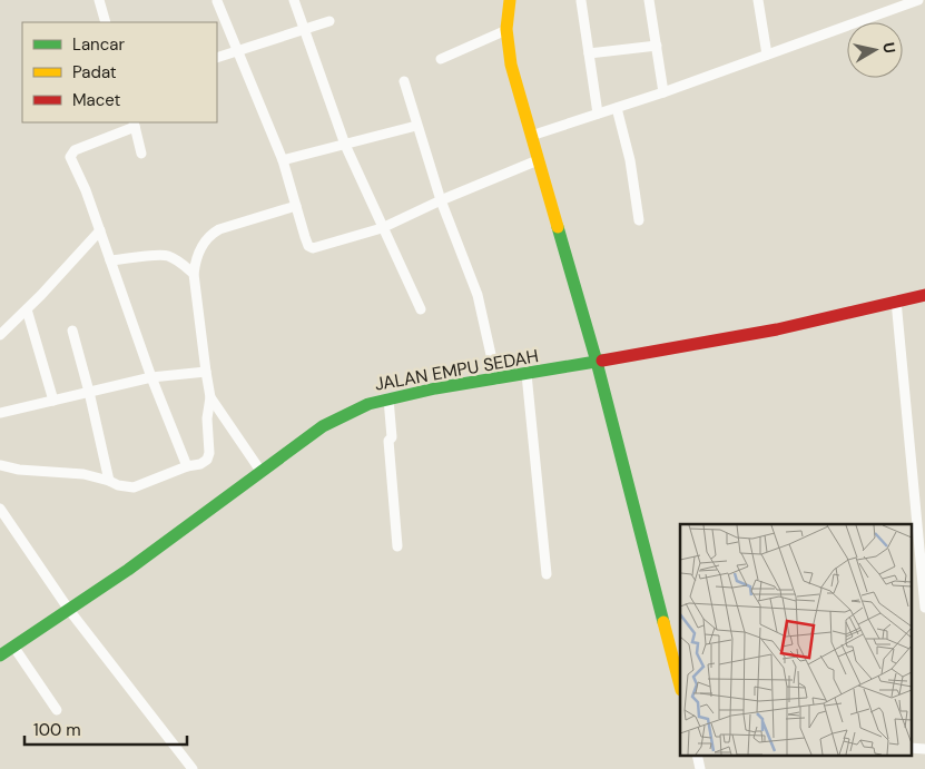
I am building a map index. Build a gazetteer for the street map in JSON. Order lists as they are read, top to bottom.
{
  "streets": {
    "street": ["JALAN EMPU SEDAH"]
  },
  "legend": ["Lancar", "Padat", "Macet"],
  "scale_bar": "100 m",
  "north": "right"
}
